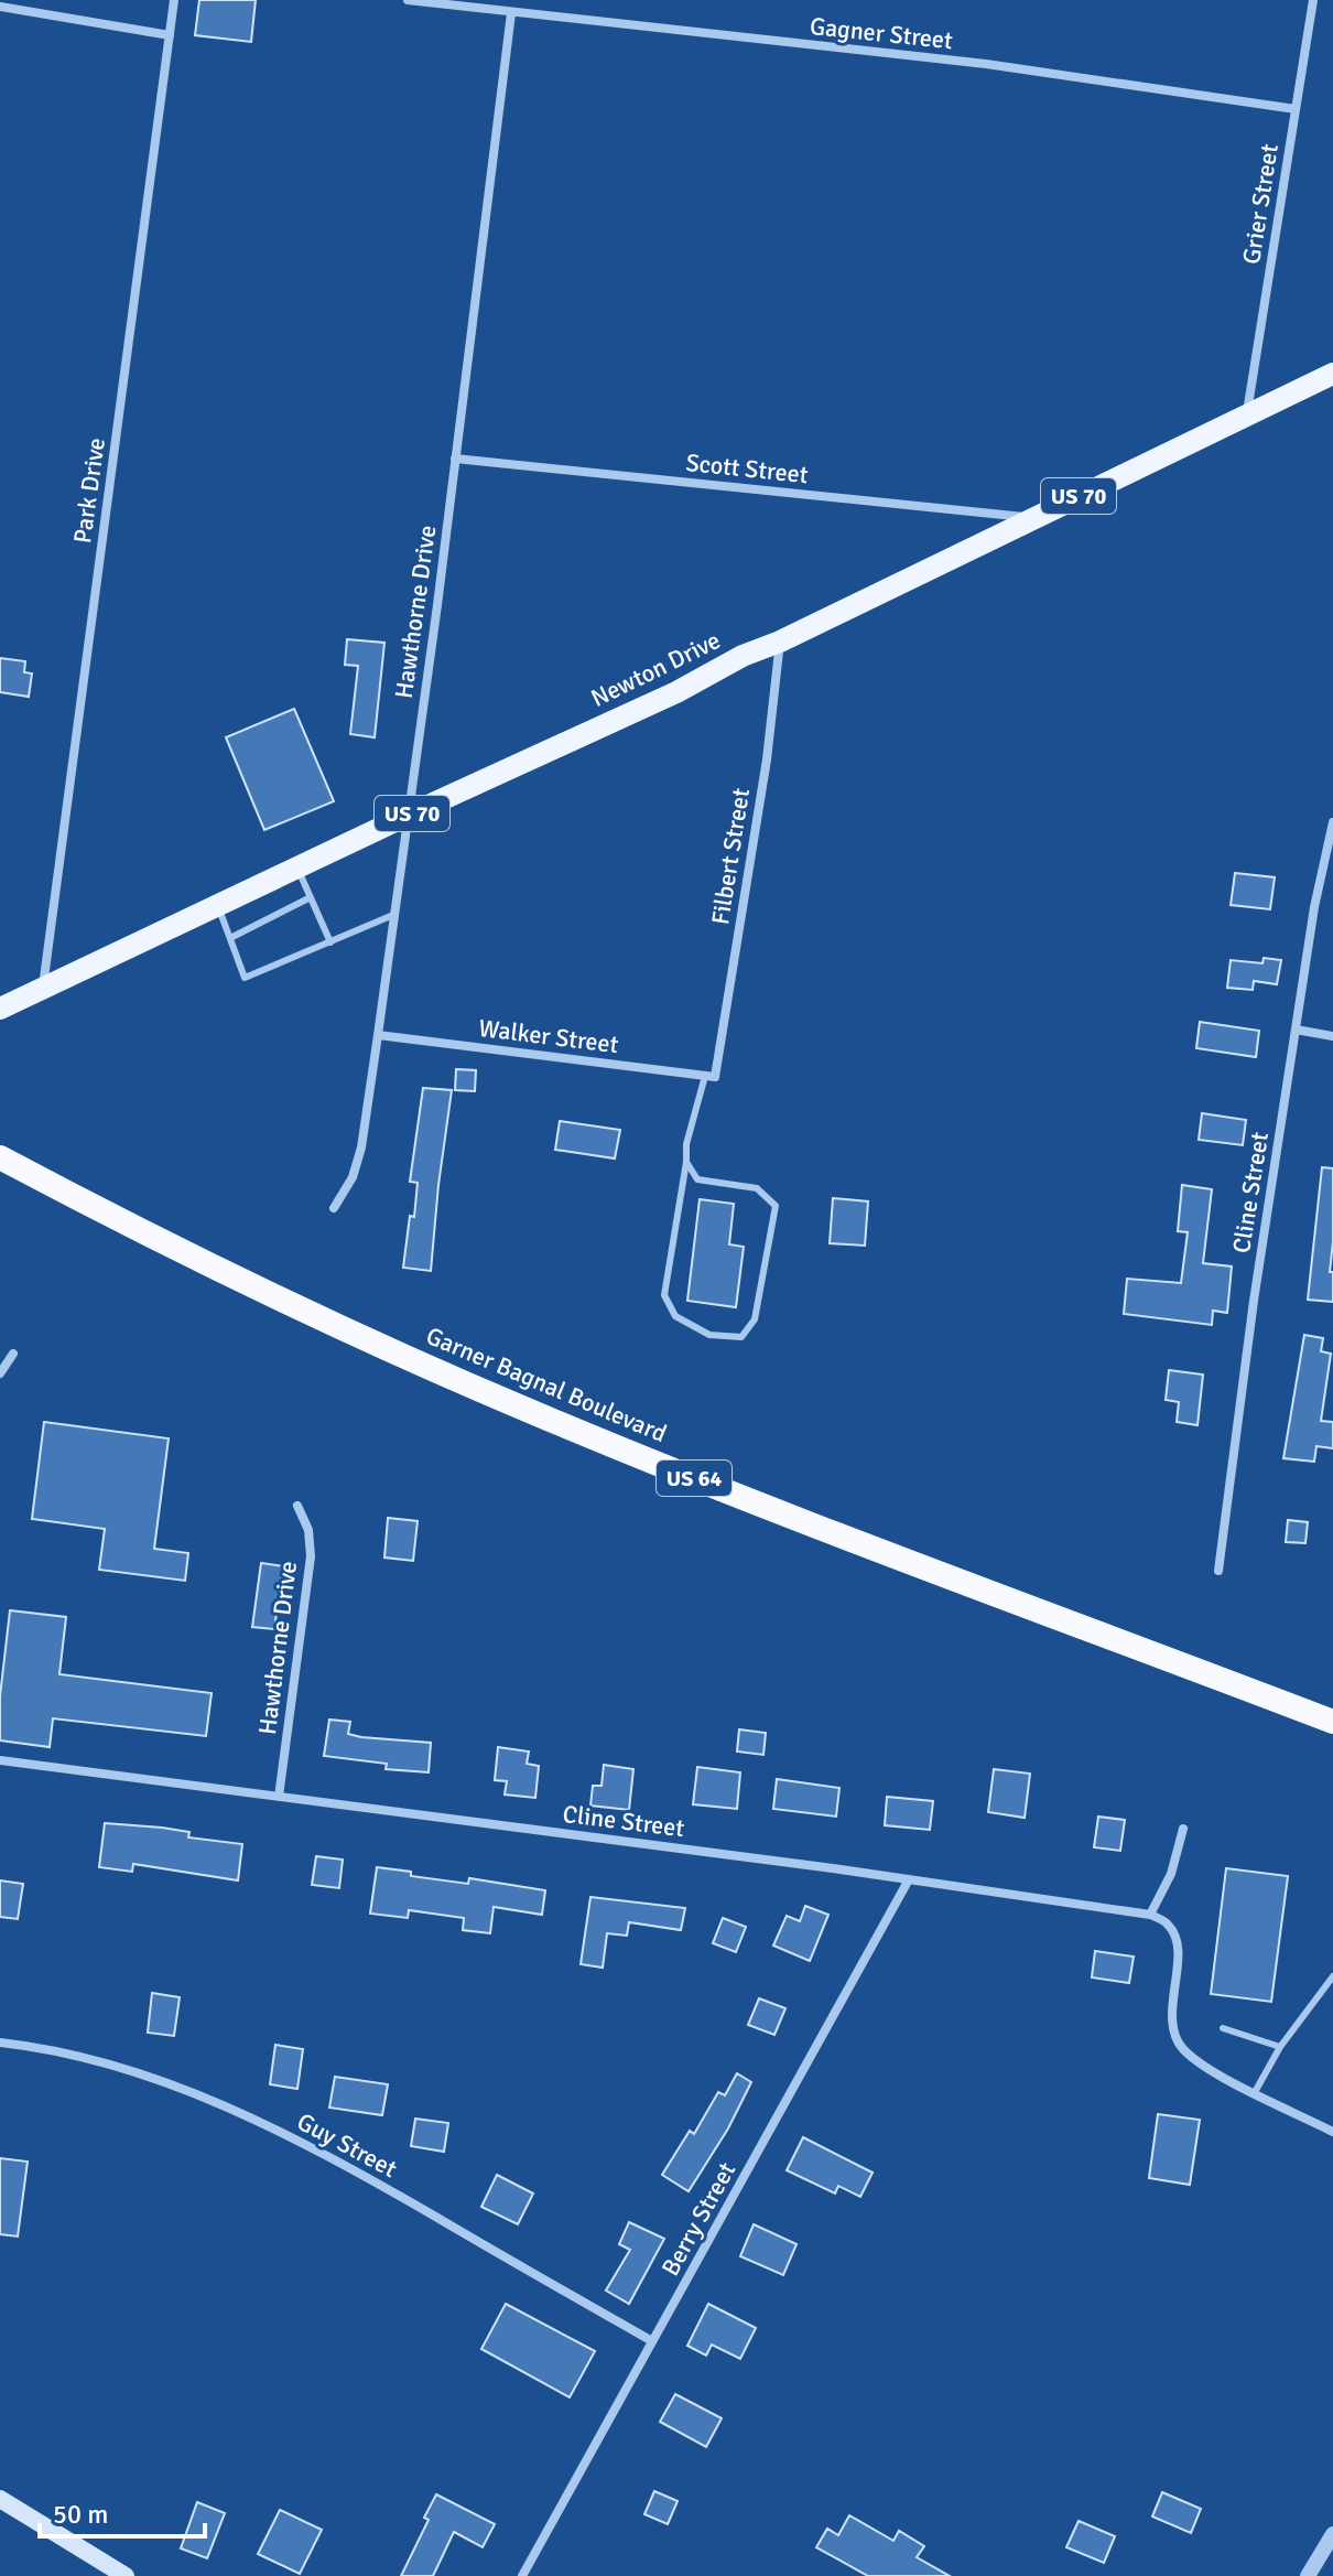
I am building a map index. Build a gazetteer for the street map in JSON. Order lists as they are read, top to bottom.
{
  "streets": {
    "highway": ["Garner Bagnal Boulevard", "US 64"],
    "main road": ["US 70", "Newton Drive"],
    "street": [
      "Gagner Street",
      "Grier Street",
      "Scott Street",
      "Park Drive",
      "Hawthorne Drive",
      "Filbert Street",
      "Walker Street",
      "Cline Street",
      "Guy Street",
      "Berry Street"
    ]
  },
  "crossings": [
    ["Gagner Street", "Grier Street"],
    ["Gagner Street", "Hawthorne Drive"],
    ["Grier Street", "Newton Drive"],
    ["Scott Street", "Hawthorne Drive"],
    ["Scott Street", "Newton Drive"],
    ["Park Drive", "Newton Drive"],
    ["Hawthorne Drive", "Newton Drive"],
    ["Hawthorne Drive", "Walker Street"],
    ["Hawthorne Drive", "Cline Street"],
    ["Newton Drive", "Filbert Street"],
    ["Filbert Street", "Walker Street"],
    ["Cline Street", "Berry Street"],
    ["Guy Street", "Berry Street"]
  ],
  "scale_bar": "50 m"
}
